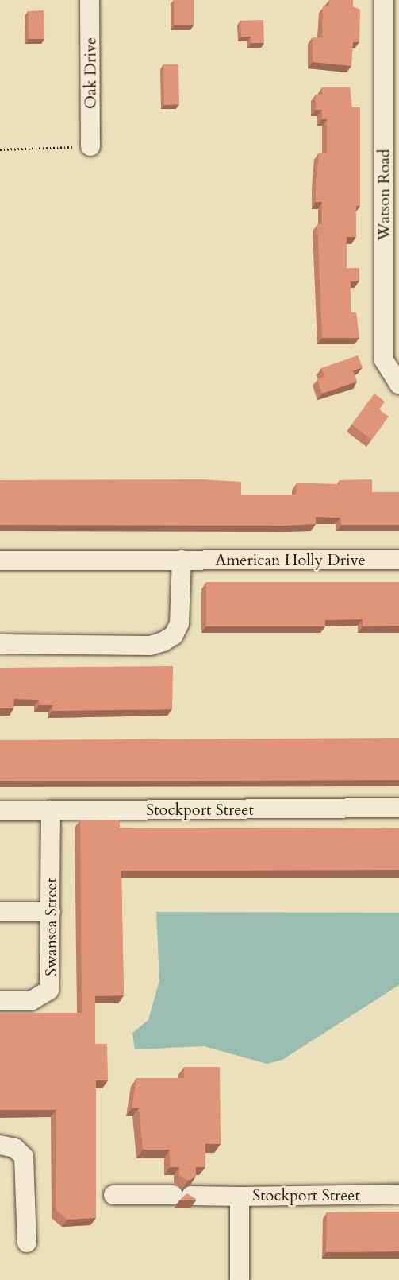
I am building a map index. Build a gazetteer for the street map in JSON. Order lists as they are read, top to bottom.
{
  "streets": {
    "street": [
      "Oak Drive",
      "Watson Road",
      "American Holly Drive",
      "Stockport Street",
      "Swansea Street"
    ]
  },
  "crossings": [
    ["Stockport Street", "Swansea Street"]
  ]
}
